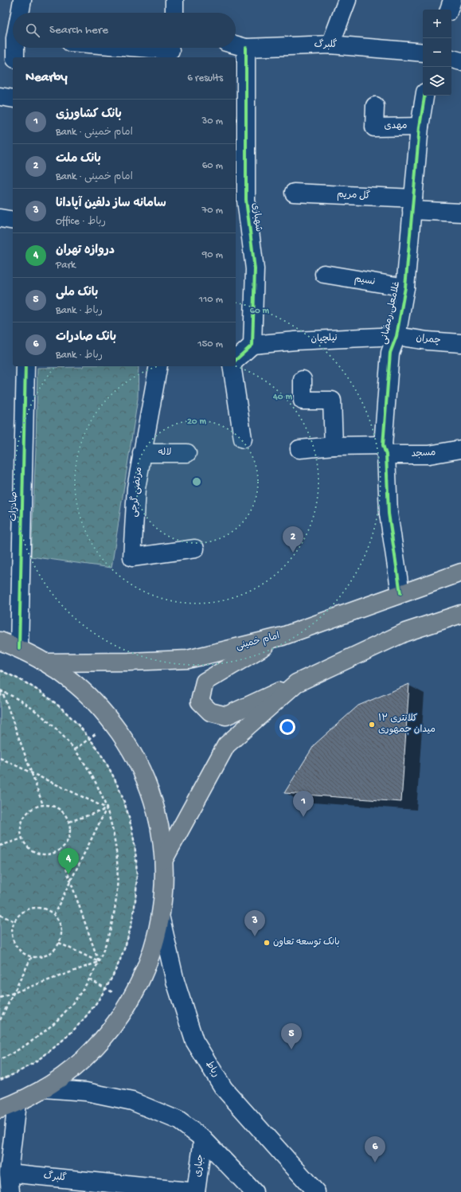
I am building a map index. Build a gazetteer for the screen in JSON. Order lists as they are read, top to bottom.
{
  "streets": {
    "main road": ["امام خمینی"],
    "street": [
      "گلبرگ",
      "مهدی",
      "گل مریم",
      "شهبازی",
      "نسیم",
      "غلامعلی رمضانی",
      "نیلچیان",
      "چمران",
      "لاله",
      "مسجد",
      "مرتضی گرجی",
      "صادرات",
      "رباط",
      "جباری"
    ]
  },
  "crossings": [
    ["گلبرگ", "شهبازی"],
    ["گلبرگ", "جباری"],
    ["مهدی", "غلامعلی رمضانی"],
    ["گل مریم", "غلامعلی رمضانی"],
    ["شهبازی", "نیلچیان"],
    ["نسیم", "غلامعلی رمضانی"],
    ["غلامعلی رمضانی", "نیلچیان"],
    ["غلامعلی رمضانی", "چمران"],
    ["غلامعلی رمضانی", "مسجد"],
    ["غلامعلی رمضانی", "امام خمینی"],
    ["نیلچیان", "چمران"],
    ["لاله", "مرتضی گرجی"]
  ],
  "places": ["کلانتری ۱۲ میدان جمهوری", "بانک توسعه تعاون"],
  "page": {
    "map_buttons": ["+", "−"],
    "search": "Search here",
    "heading": ["Nearby", "6 results"],
    "list": [
      {
        "mark": "1",
        "name": "بانک کشاورزی",
        "note": "Bank · امام خمینی",
        "value": "30 m"
      },
      {
        "mark": "2",
        "name": "بانک ملت",
        "note": "Bank · امام خمینی",
        "value": "60 m"
      },
      {
        "mark": "3",
        "name": "سامانه ساز دلفین آپادانا",
        "note": "Office · رباط",
        "value": "70 m"
      },
      {
        "mark": "4",
        "name": "دروازه تهران",
        "note": "Park",
        "value": "90 m"
      },
      {
        "mark": "5",
        "name": "بانک ملی",
        "note": "Bank · رباط",
        "value": "110 m"
      },
      {
        "mark": "6",
        "name": "بانک صادرات",
        "note": "Bank · رباط",
        "value": "150 m"
      }
    ],
    "pins": [
      "2",
      "1",
      "4",
      "3",
      "5",
      "6"
    ]
  },
  "rings": ["60 m", "40 m", "20 m"]
}
